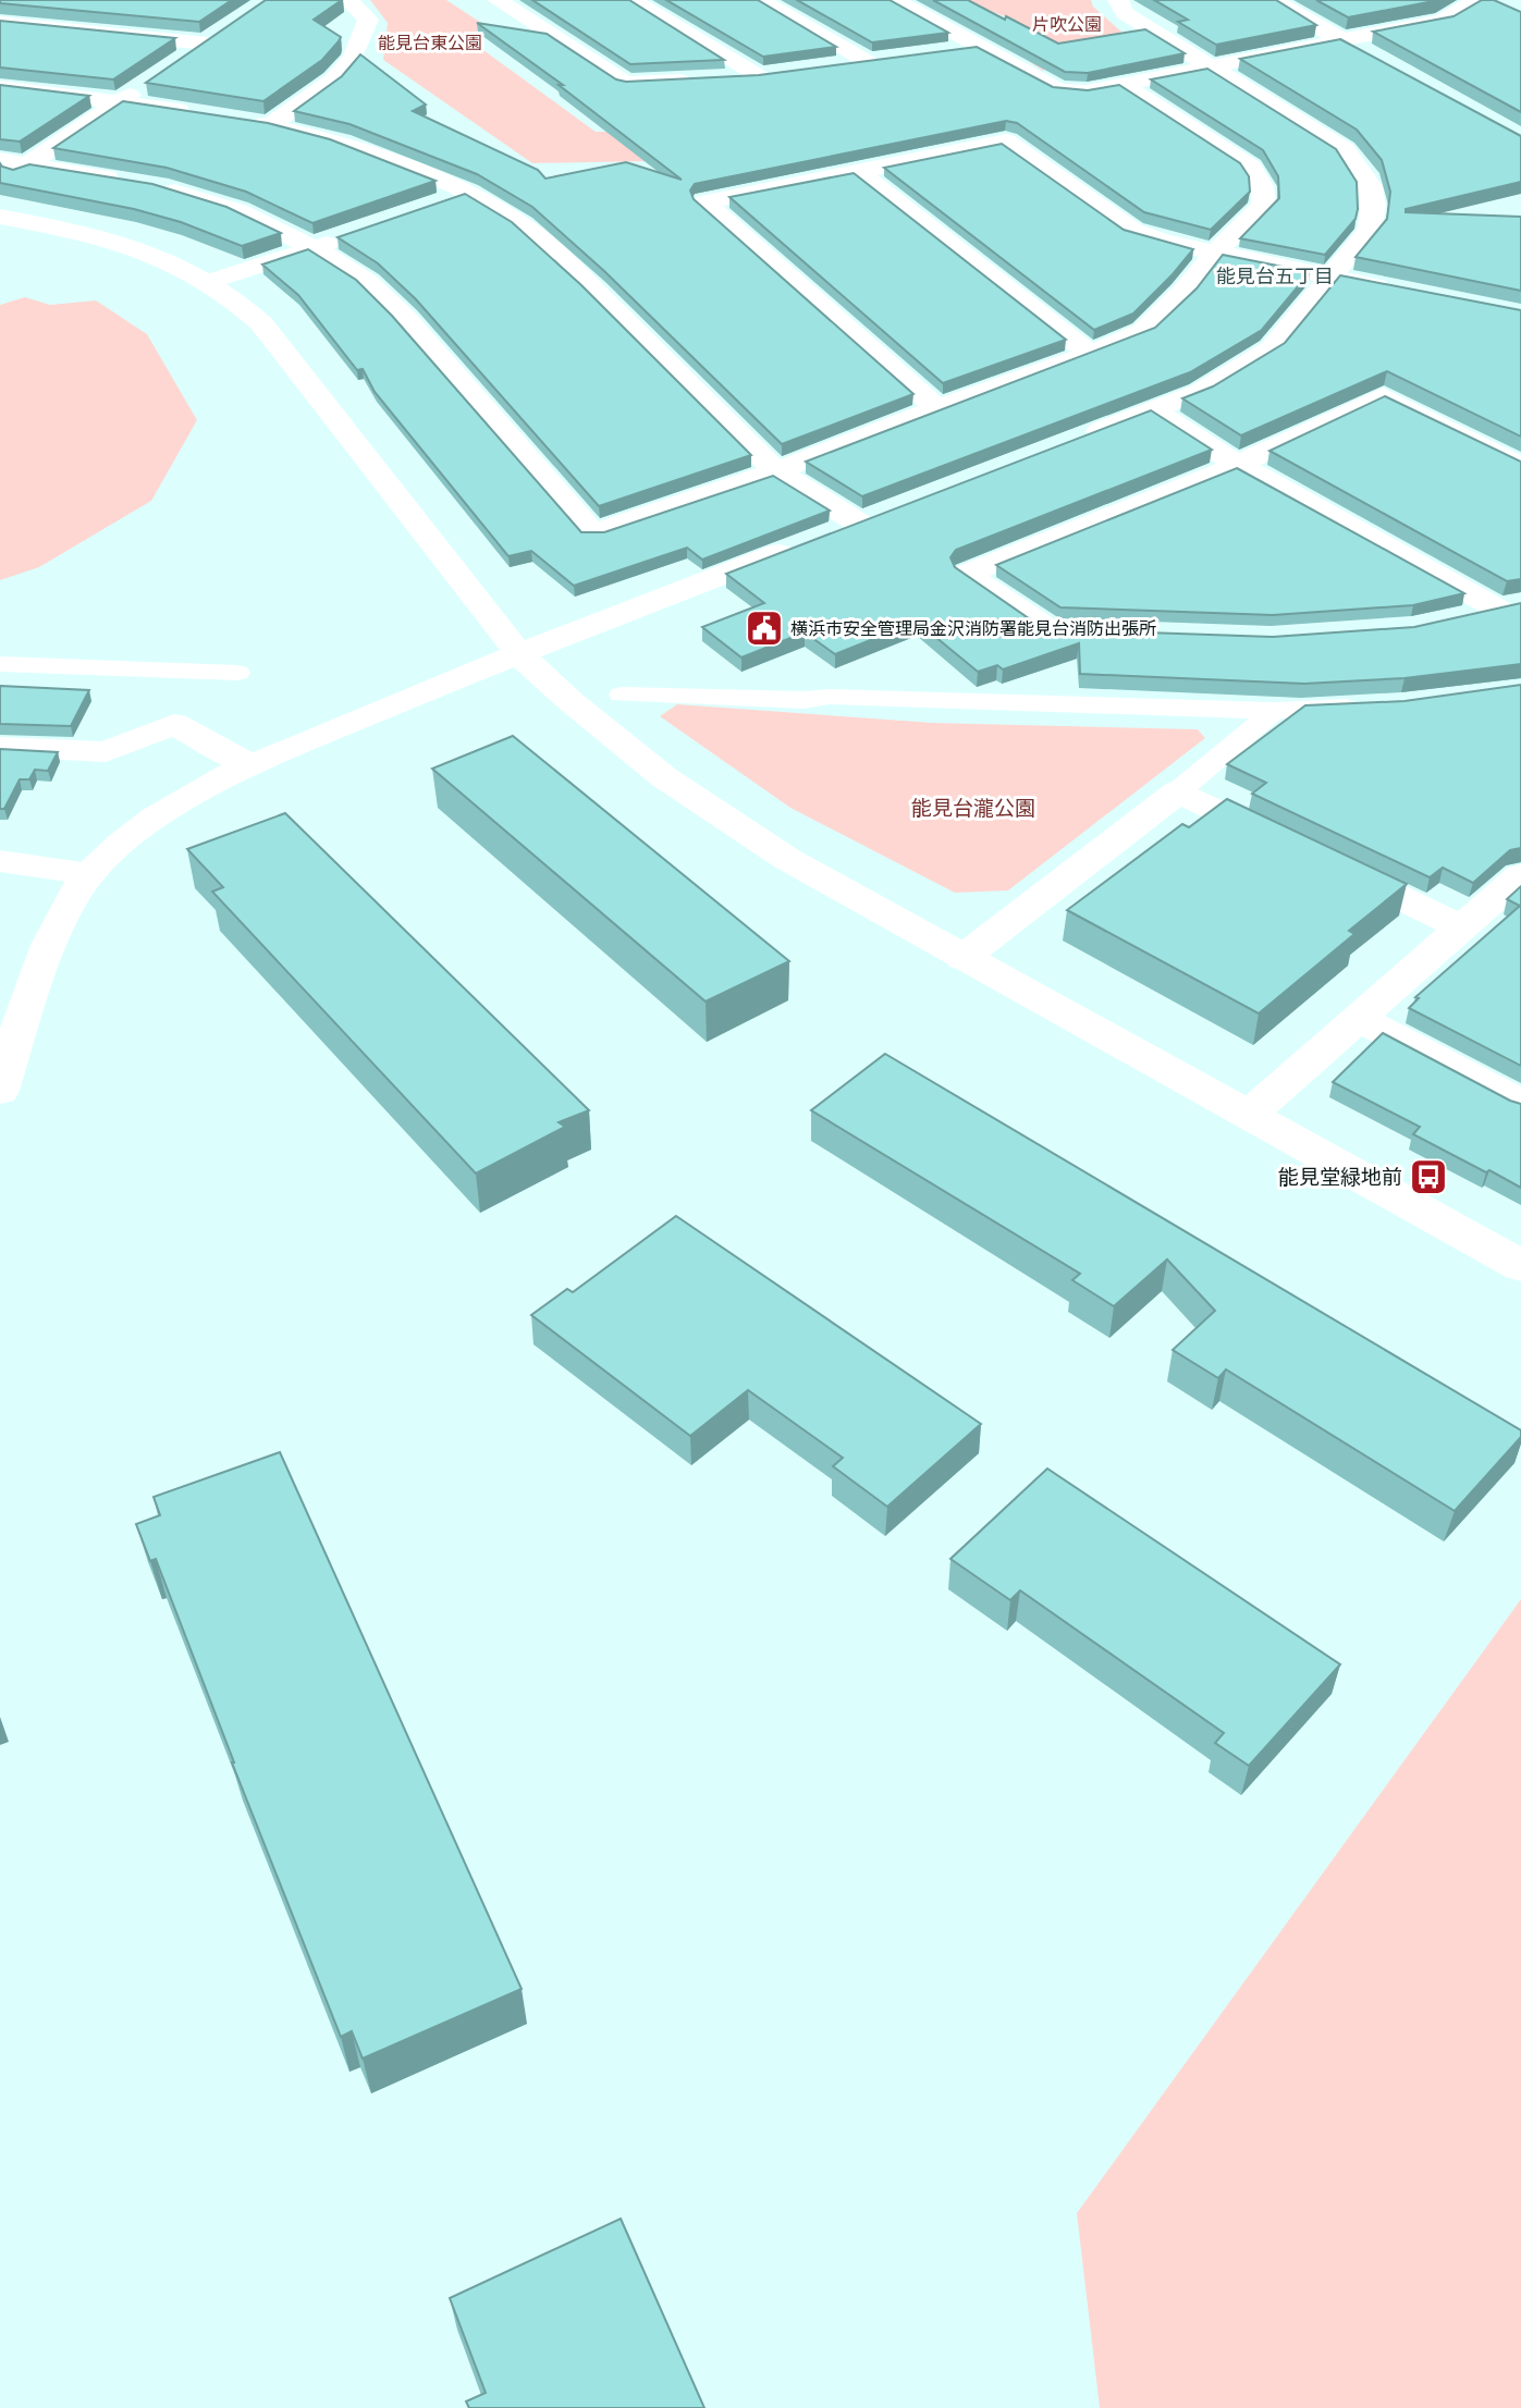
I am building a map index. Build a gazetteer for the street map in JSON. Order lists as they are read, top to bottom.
{
  "districts": ["能見台五丁目"],
  "parks": ["片吹公園", "能見台東公園", "能見台瀧公園"],
  "places": {
    "public building": ["横浜市安全管理局金沢消防署能見台消防出張所"],
    "bus stop": ["能見堂緑地前"]
  }
}
